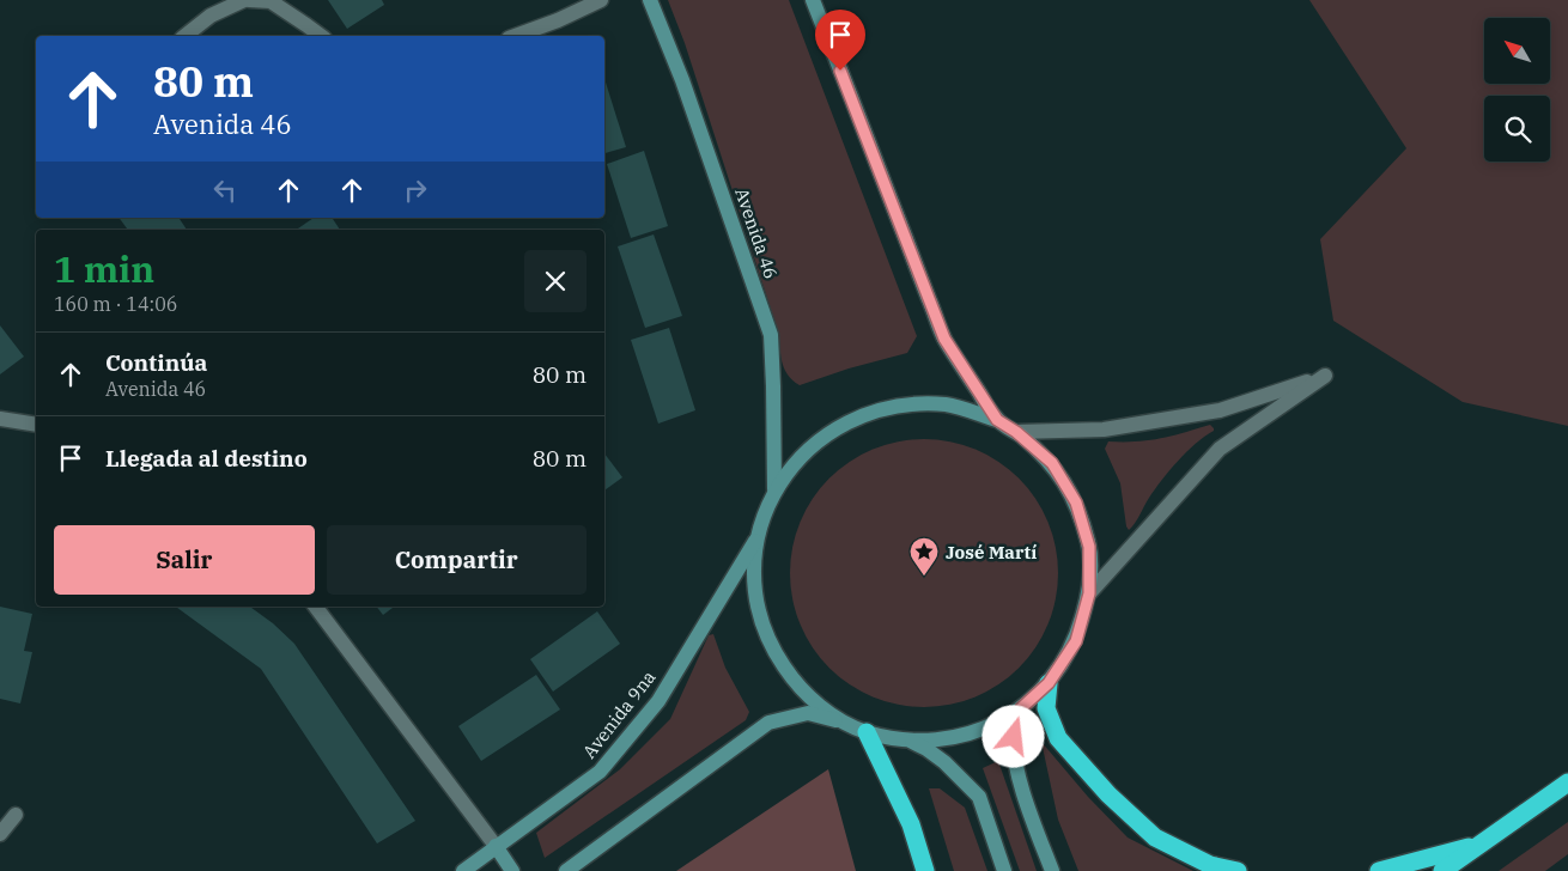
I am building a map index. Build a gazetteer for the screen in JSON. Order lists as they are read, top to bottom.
{
  "streets": {
    "main road": ["Avenida 46", "Avenida 9na"]
  },
  "places": {
    "place": ["José Martí"]
  },
  "north": "top left",
  "page": {
    "turn": ["80 m", "Avenida 46"],
    "heading": ["1 min", "160 m · 14:06"],
    "list": [
      {
        "name": "Continúa",
        "note": "Avenida 46",
        "value": "80 m"
      },
      {
        "name": "Llegada al destino",
        "value": "80 m"
      }
    ],
    "buttons": ["Salir", "Compartir"]
  }
}
